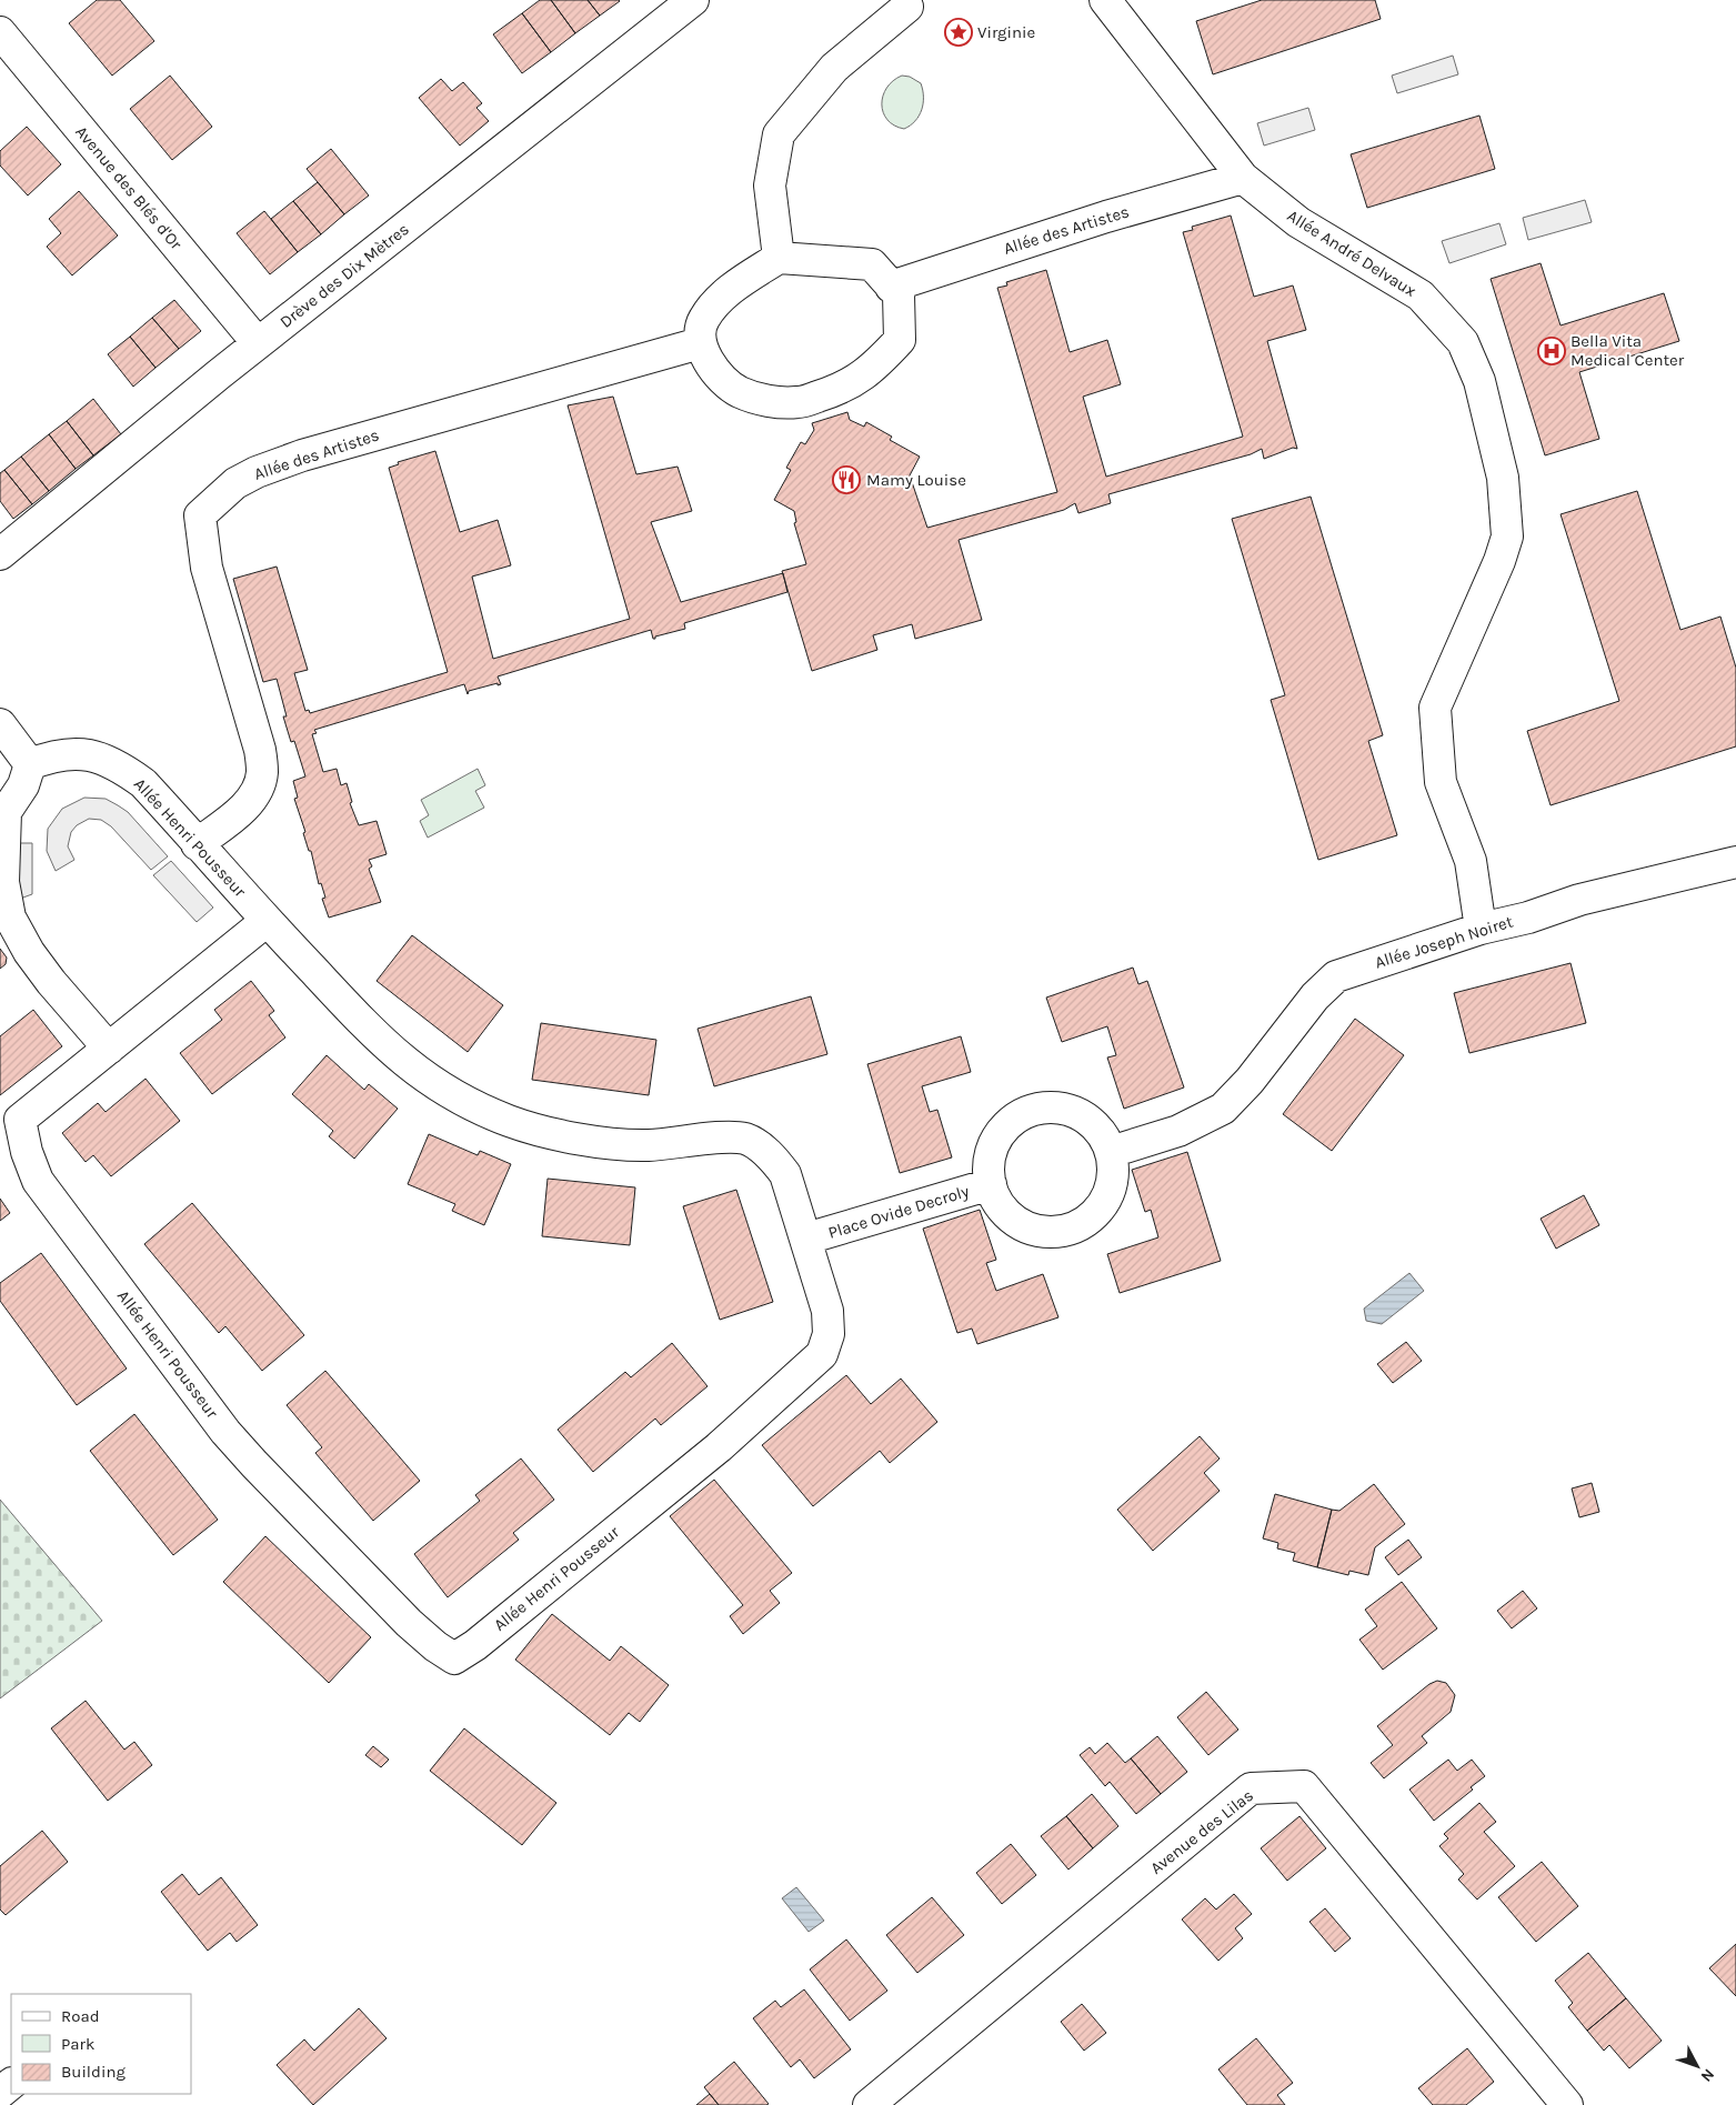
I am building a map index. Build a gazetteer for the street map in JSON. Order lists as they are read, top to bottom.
{
  "streets": {
    "street": [
      "Avenue des Blés d'Or",
      "Allée des Artistes",
      "Allée André Delvaux",
      "Drève des Dix Mètres",
      "Allée Henri Pousseur",
      "Allée Joseph Noiret",
      "Place Ovide Decroly",
      "Avenue des Lilas"
    ]
  },
  "crossings": [
    ["Avenue des Blés d'Or", "Drève des Dix Mètres"],
    ["Allée des Artistes", "Allée André Delvaux"],
    ["Allée des Artistes", "Allée Henri Pousseur"],
    ["Allée André Delvaux", "Allée Joseph Noiret"],
    ["Allée Henri Pousseur", "Place Ovide Decroly"],
    ["Allée Joseph Noiret", "Place Ovide Decroly"]
  ],
  "places": {
    "place": ["Virginie"],
    "hospital": ["Bella Vita Medical Center"],
    "restaurant": ["Mamy Louise"]
  },
  "legend": ["Road", "Park", "Building"],
  "north": "bottom right"
}
